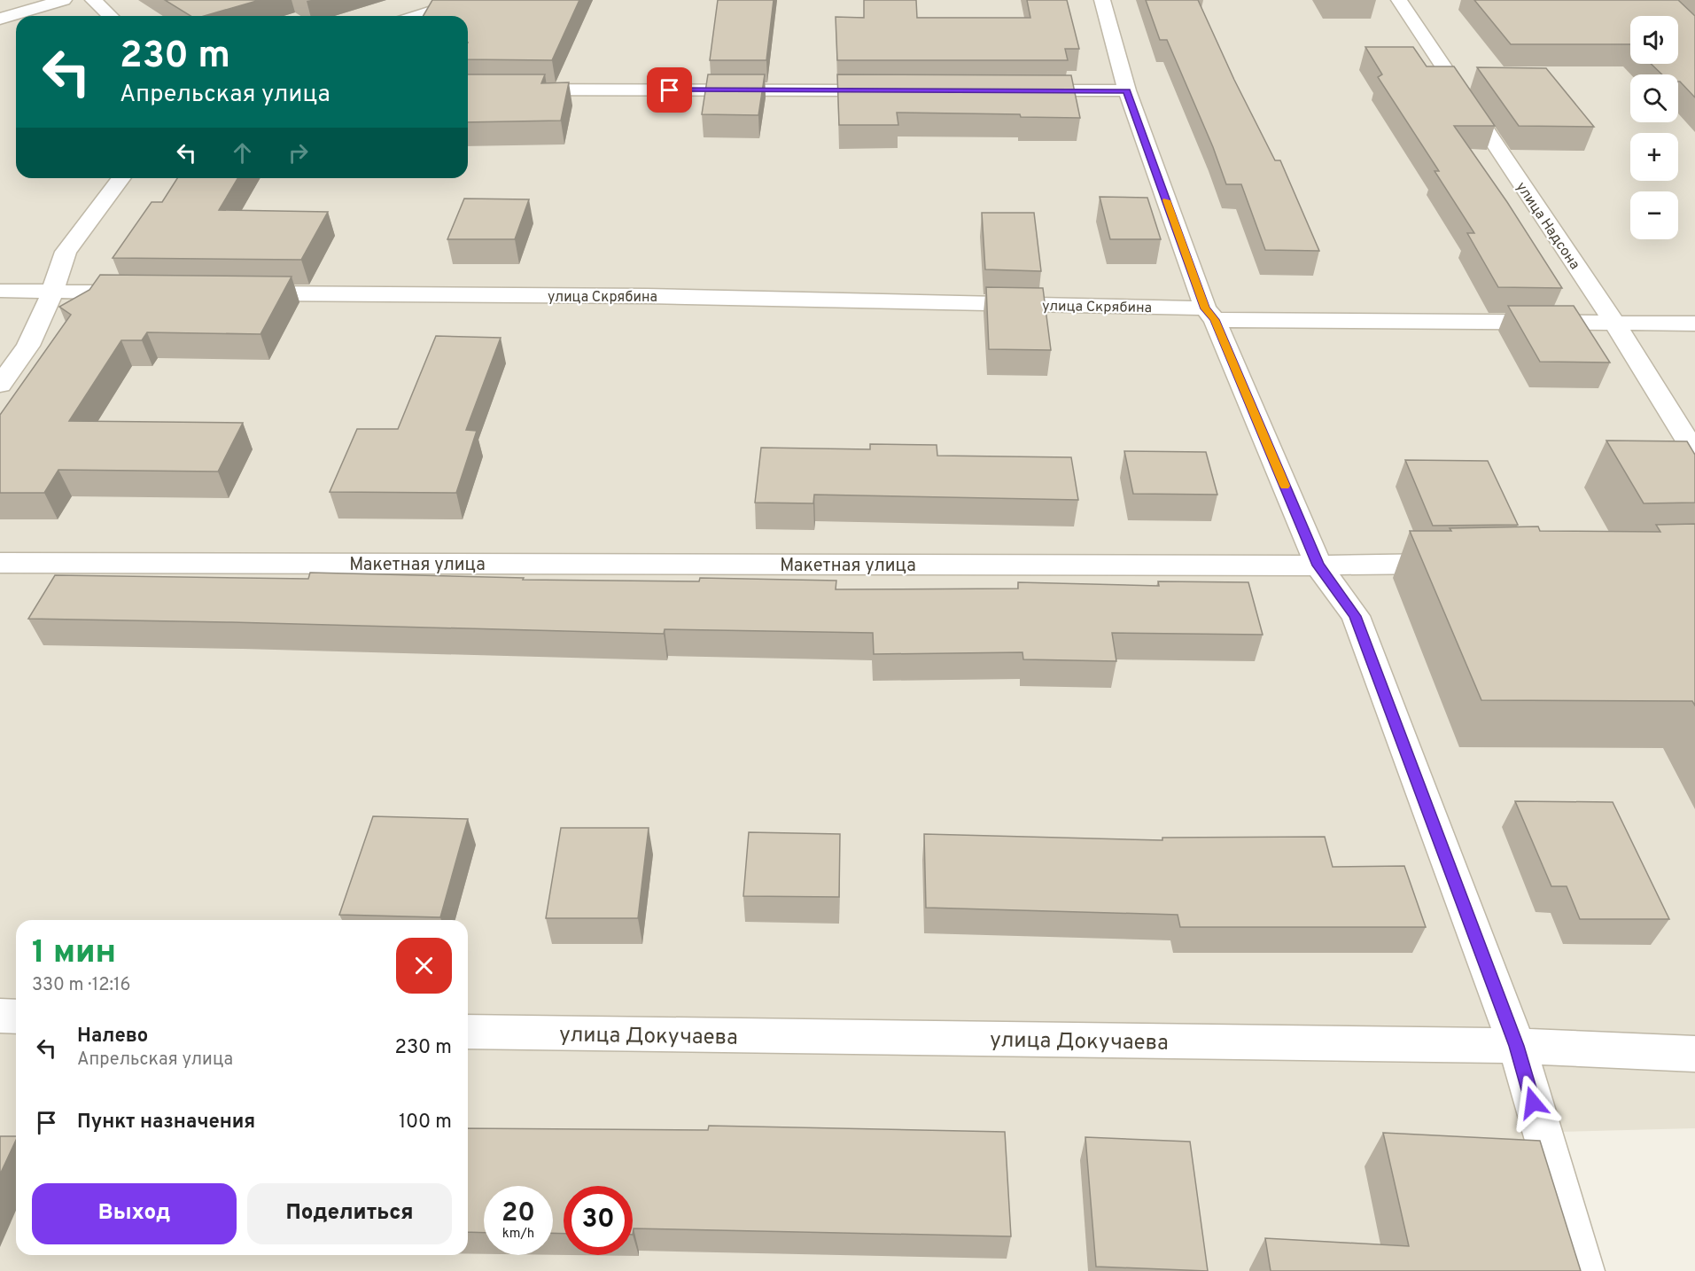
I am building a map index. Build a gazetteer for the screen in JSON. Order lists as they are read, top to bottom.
{
  "streets": {
    "street": [
      "улица Надсона",
      "улица Скрябина",
      "Макетная улица",
      "улица Докучаева"
    ]
  },
  "crossings": [
    ["улица Надсона", "улица Скрябина"]
  ],
  "page": {
    "map_buttons": ["+", "−"],
    "turn": ["230 m", "Апрельская улица"],
    "heading": ["1 мин", "330 m · 12:16"],
    "list": [
      {
        "name": "Налево",
        "note": "Апрельская улица",
        "value": "230 m"
      },
      {
        "name": "Пункт назначения",
        "value": "100 m"
      }
    ],
    "buttons": ["Выход", "Поделиться"],
    "speed": "20 km/h",
    "limit": "30"
  }
}
